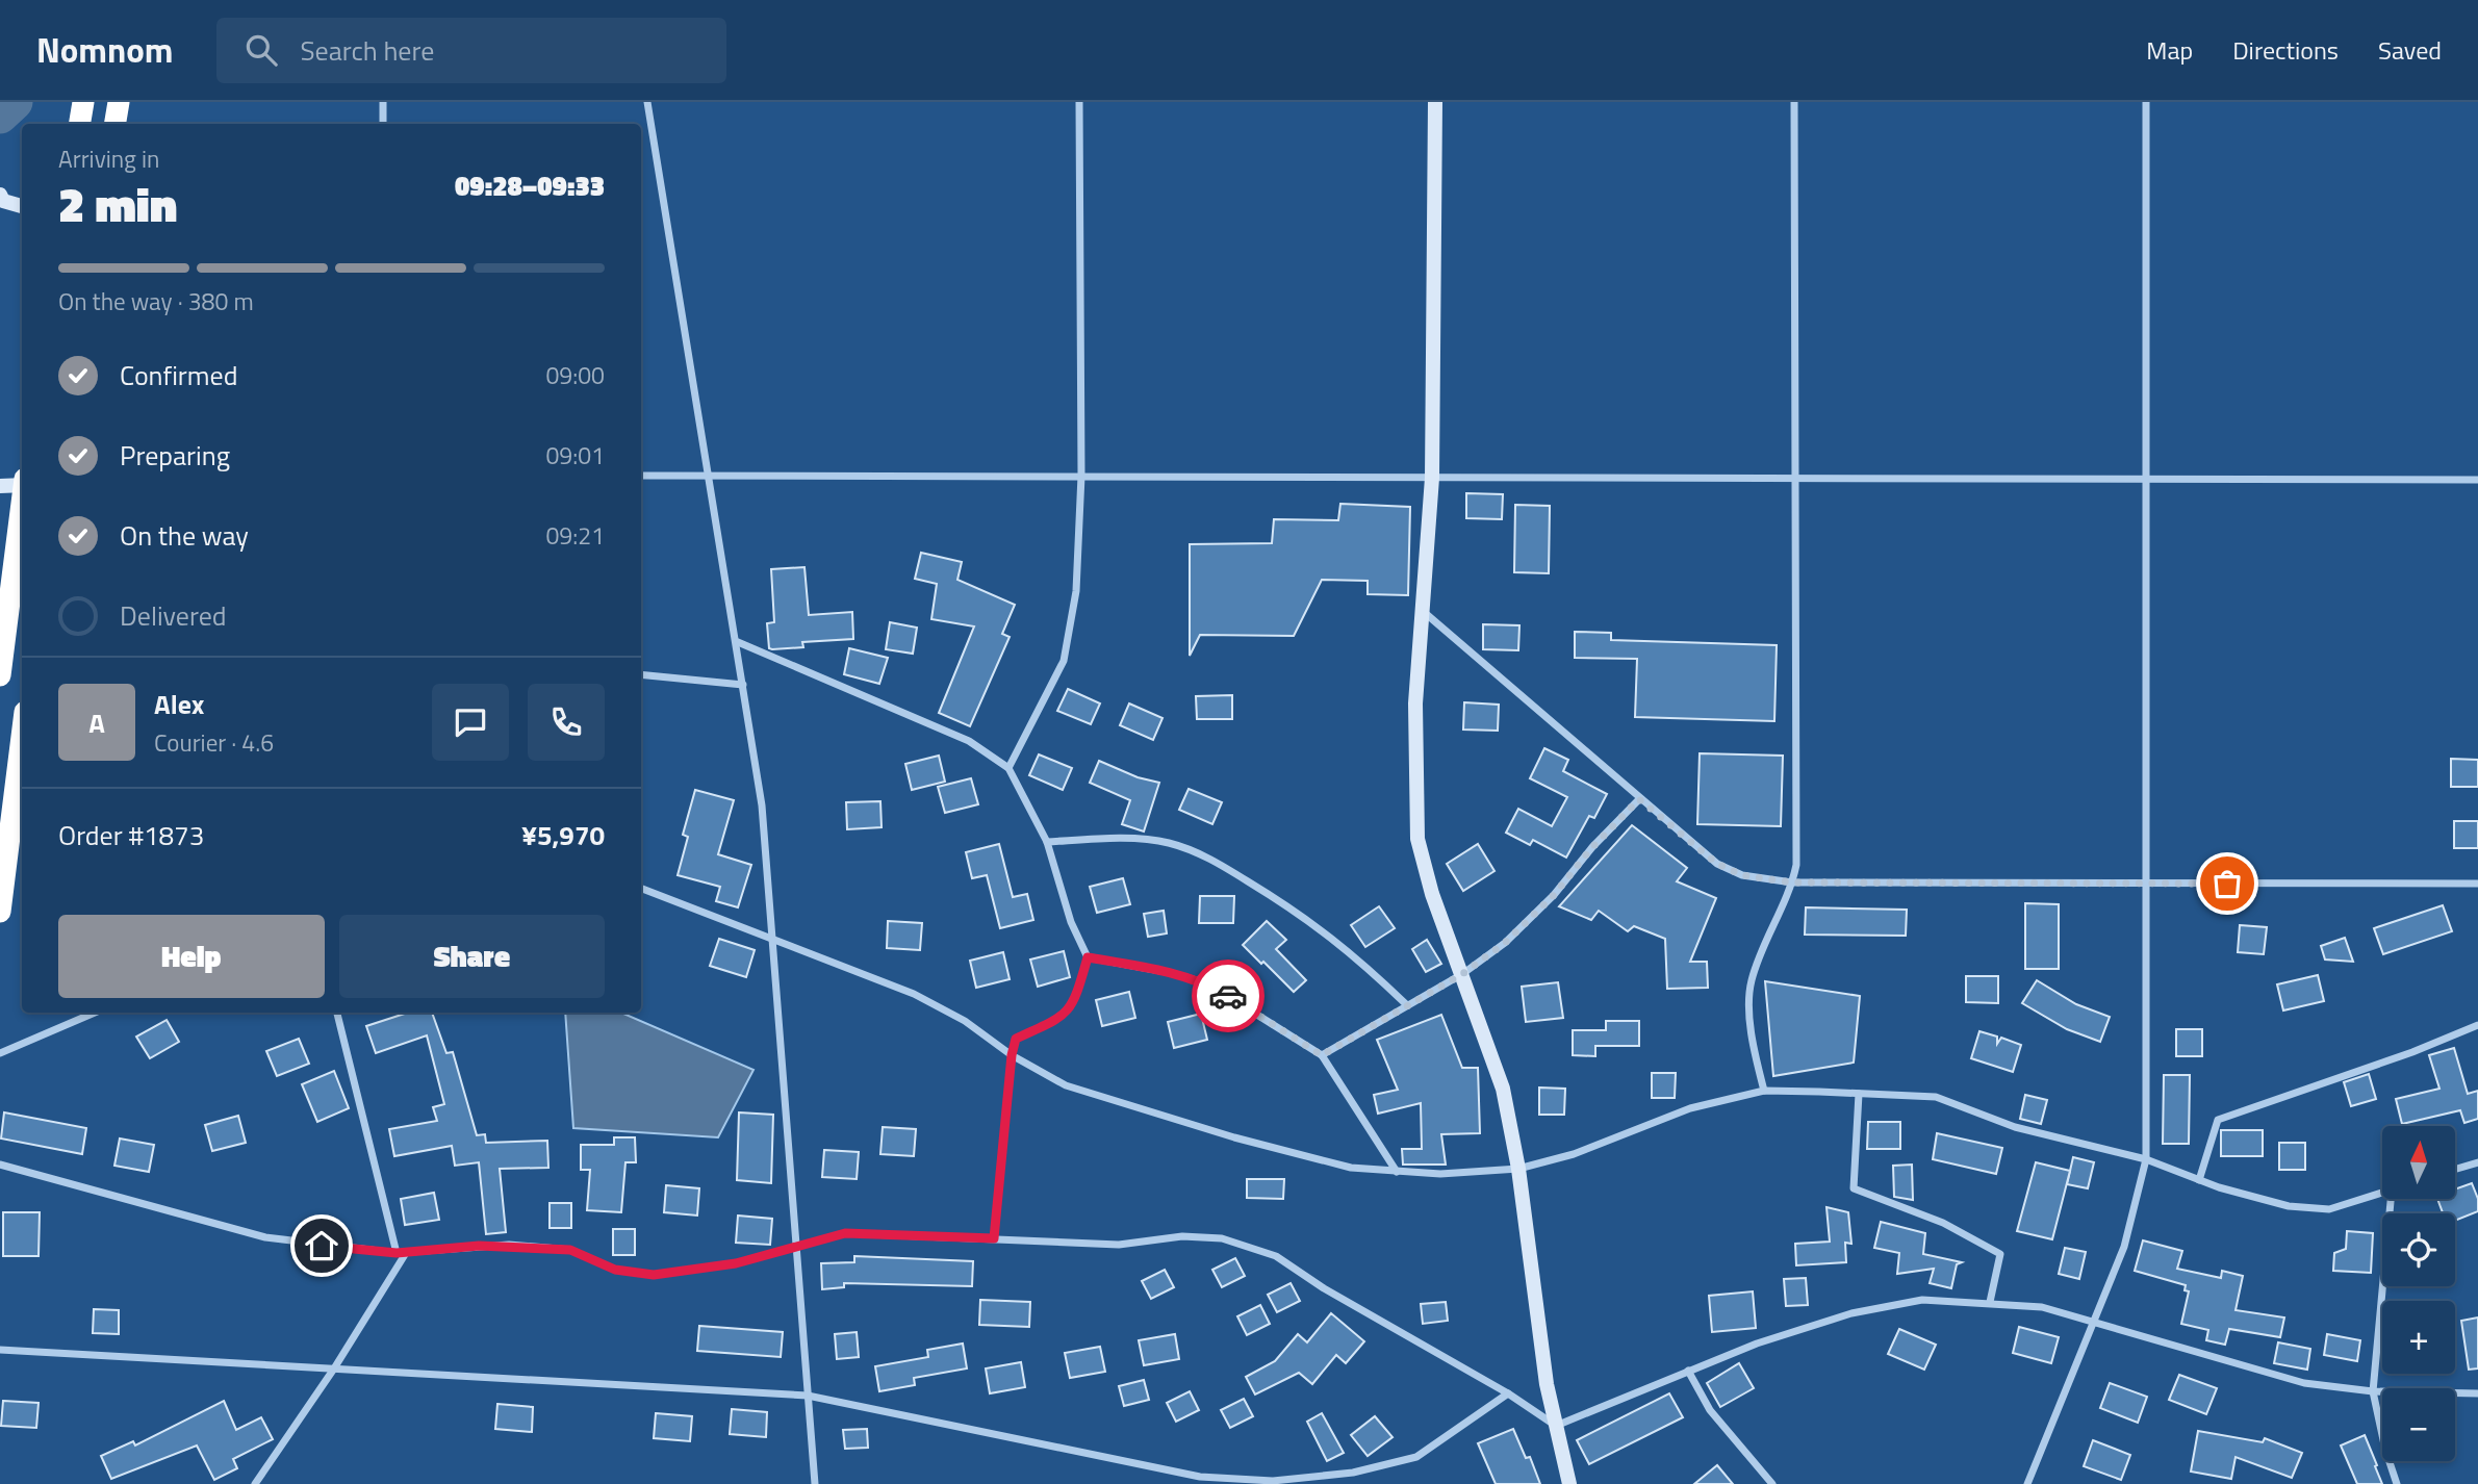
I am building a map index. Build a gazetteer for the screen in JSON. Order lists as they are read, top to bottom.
{
  "north": "top",
  "page": {
    "header": "Nomnom",
    "search": "Search here",
    "nav": ["Map", "Directions", "Saved"],
    "heading": ["2 min", "Arriving in", "09:28–09:33"],
    "panel": [
      "Alex",
      "Courier · 4.6",
      "Order #1873",
      "¥5,970"
    ],
    "bar": "On the way · 380 m",
    "list": [
      ["Confirmed", "09:00"],
      ["Preparing", "09:01"],
      ["On the way", "09:21"],
      "Delivered"
    ],
    "round": "A",
    "buttons": ["Help", "Share"],
    "map_buttons": ["+", "−"]
  }
}
